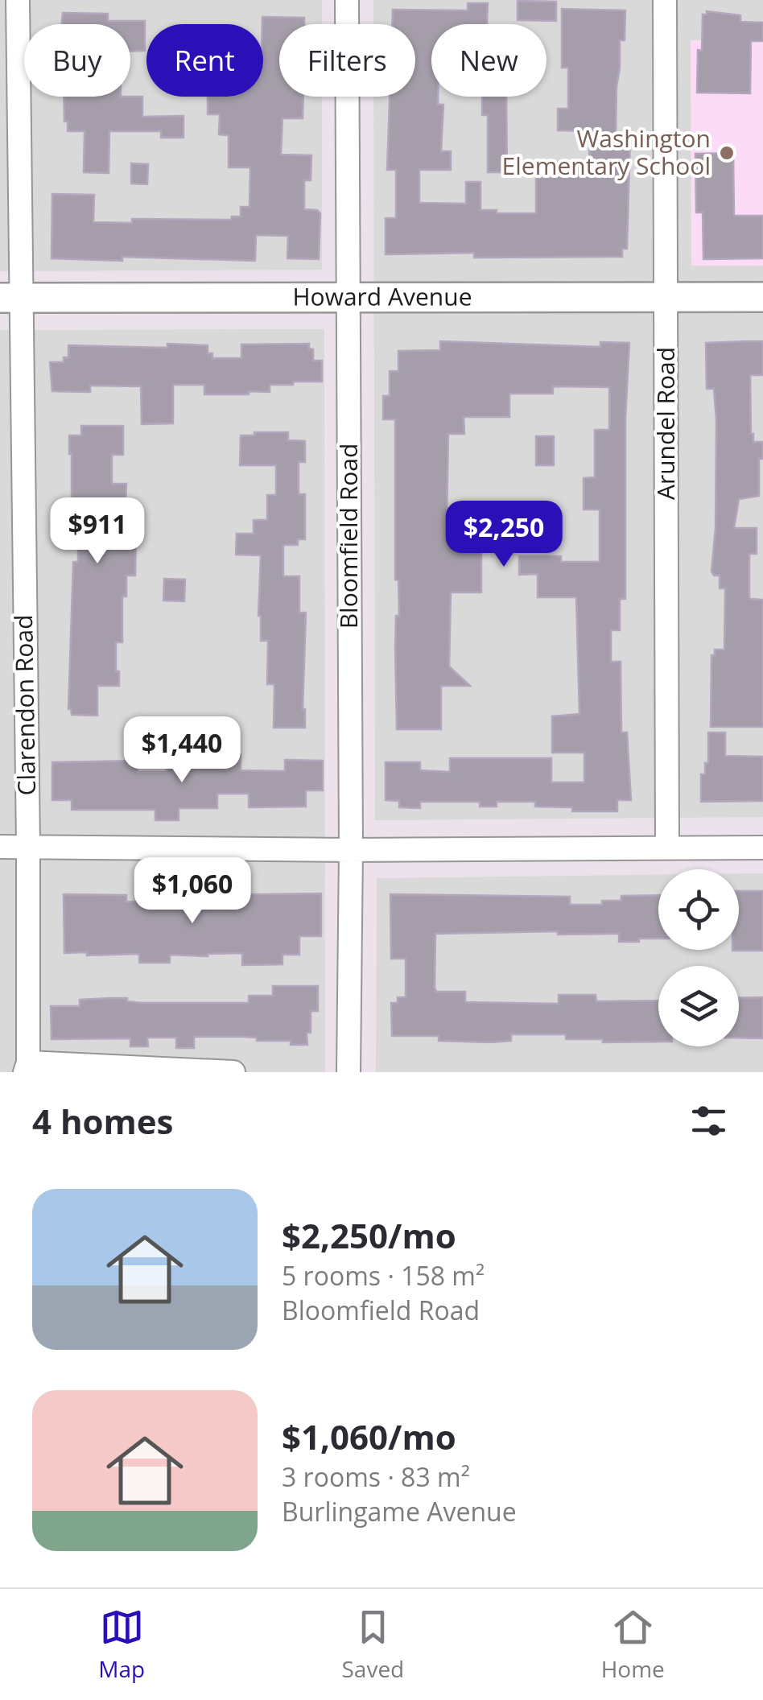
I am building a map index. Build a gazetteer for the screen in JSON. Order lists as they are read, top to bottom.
{
  "streets": {
    "street": [
      "Howard Avenue",
      "Arundel Road",
      "Bloomfield Road",
      "Clarendon Road"
    ]
  },
  "crossings": [
    ["Howard Avenue", "Arundel Road"],
    ["Howard Avenue", "Bloomfield Road"],
    ["Howard Avenue", "Clarendon Road"]
  ],
  "places": ["Washington Elementary School"],
  "page": {
    "chip": [
      "Buy",
      "Rent",
      "Filters",
      "New"
    ],
    "price": [
      "$911",
      "$2,250",
      "$1,440",
      "$1,060"
    ],
    "heading": "4 homes",
    "list": [
      {
        "name": "$2,250/mo",
        "note": "5 rooms · 158 m² · Bloomfield Road"
      },
      {
        "name": "$1,060/mo",
        "note": "3 rooms · 83 m² · Burlingame Avenue"
      }
    ],
    "tabs": ["Map", "Saved", "Home"]
  }
}
